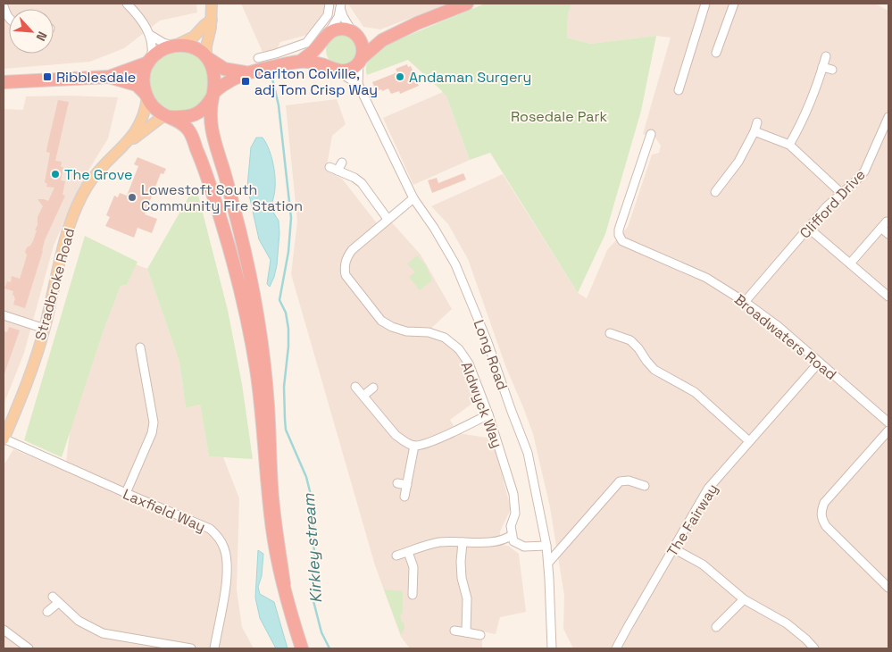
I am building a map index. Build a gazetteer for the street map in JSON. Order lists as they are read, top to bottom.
{
  "streets": {
    "main road": ["Stradbroke Road"],
    "street": [
      "Clifford Drive",
      "Broadwaters Road",
      "Long Road",
      "Aldwyck Way",
      "Laxfield Way",
      "The Fairway"
    ]
  },
  "crossings": [
    ["Clifford Drive", "Broadwaters Road"],
    ["Stradbroke Road", "Laxfield Way"],
    ["Broadwaters Road", "The Fairway"],
    ["Long Road", "Aldwyck Way"]
  ],
  "water": ["Kirkley stream"],
  "parks": ["Rosedale Park"],
  "places": {
    "transit": ["Ribblesdale", "Carlton Colville, adj Tom Crisp Way"],
    "other": ["Andaman Surgery", "The Grove", "Lowestoft South Community Fire Station"]
  },
  "north": "bottom right"
}
